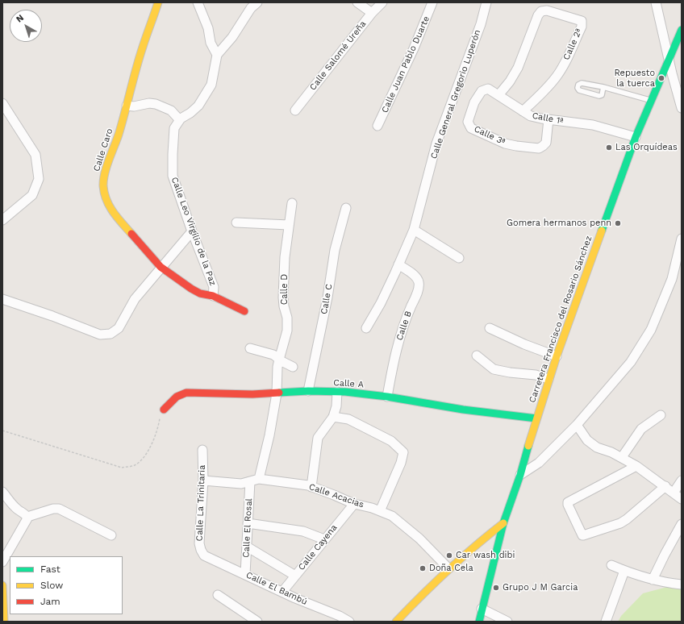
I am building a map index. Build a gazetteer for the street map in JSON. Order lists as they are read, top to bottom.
{
  "streets": {
    "main road": ["Calle Caro", "Carretera Francisco del Rosario Sánchez", "Calle A"],
    "street": [
      "Calle 2ª",
      "Calle Salomé Ureña",
      "Calle Juan Pablo Duarte",
      "Calle General Gregorio Luperón",
      "Calle 1ª",
      "Calle 3ª",
      "Calle Leo Virgilio de la Paz",
      "Calle D",
      "Calle C",
      "Calle B",
      "Calle Acacias",
      "Calle La Trinitaria",
      "Calle El Rosal",
      "Calle Cayena",
      "Calle El Bambú"
    ]
  },
  "crossings": [
    ["Calle 2ª", "Calle 1ª"],
    ["Calle General Gregorio Luperón", "Calle B"],
    ["Calle 1ª", "Calle 3ª"],
    ["Calle 1ª", "Carretera Francisco del Rosario Sánchez"],
    ["Calle Caro", "Calle Leo Virgilio de la Paz"],
    ["Calle D", "Calle A"],
    ["Calle D", "Calle El Rosal"],
    ["Calle C", "Calle A"],
    ["Carretera Francisco del Rosario Sánchez", "Calle A"],
    ["Calle B", "Calle A"],
    ["Calle A", "Calle El Rosal"],
    ["Calle Acacias", "Calle La Trinitaria"],
    ["Calle Acacias", "Calle El Rosal"],
    ["Calle Acacias", "Calle Cayena"],
    ["Calle La Trinitaria", "Calle El Bambú"],
    ["Calle El Rosal", "Calle El Bambú"],
    ["Calle Cayena", "Calle El Bambú"]
  ],
  "places": [
    "Repuesto la tuerca",
    "Las Orquídeas",
    "Gomera hermanos penn",
    "Car wash dibi",
    "Doña Cela",
    "Grupo J M Garcia"
  ],
  "legend": ["Fast", "Slow", "Jam"],
  "north": "top left"
}
